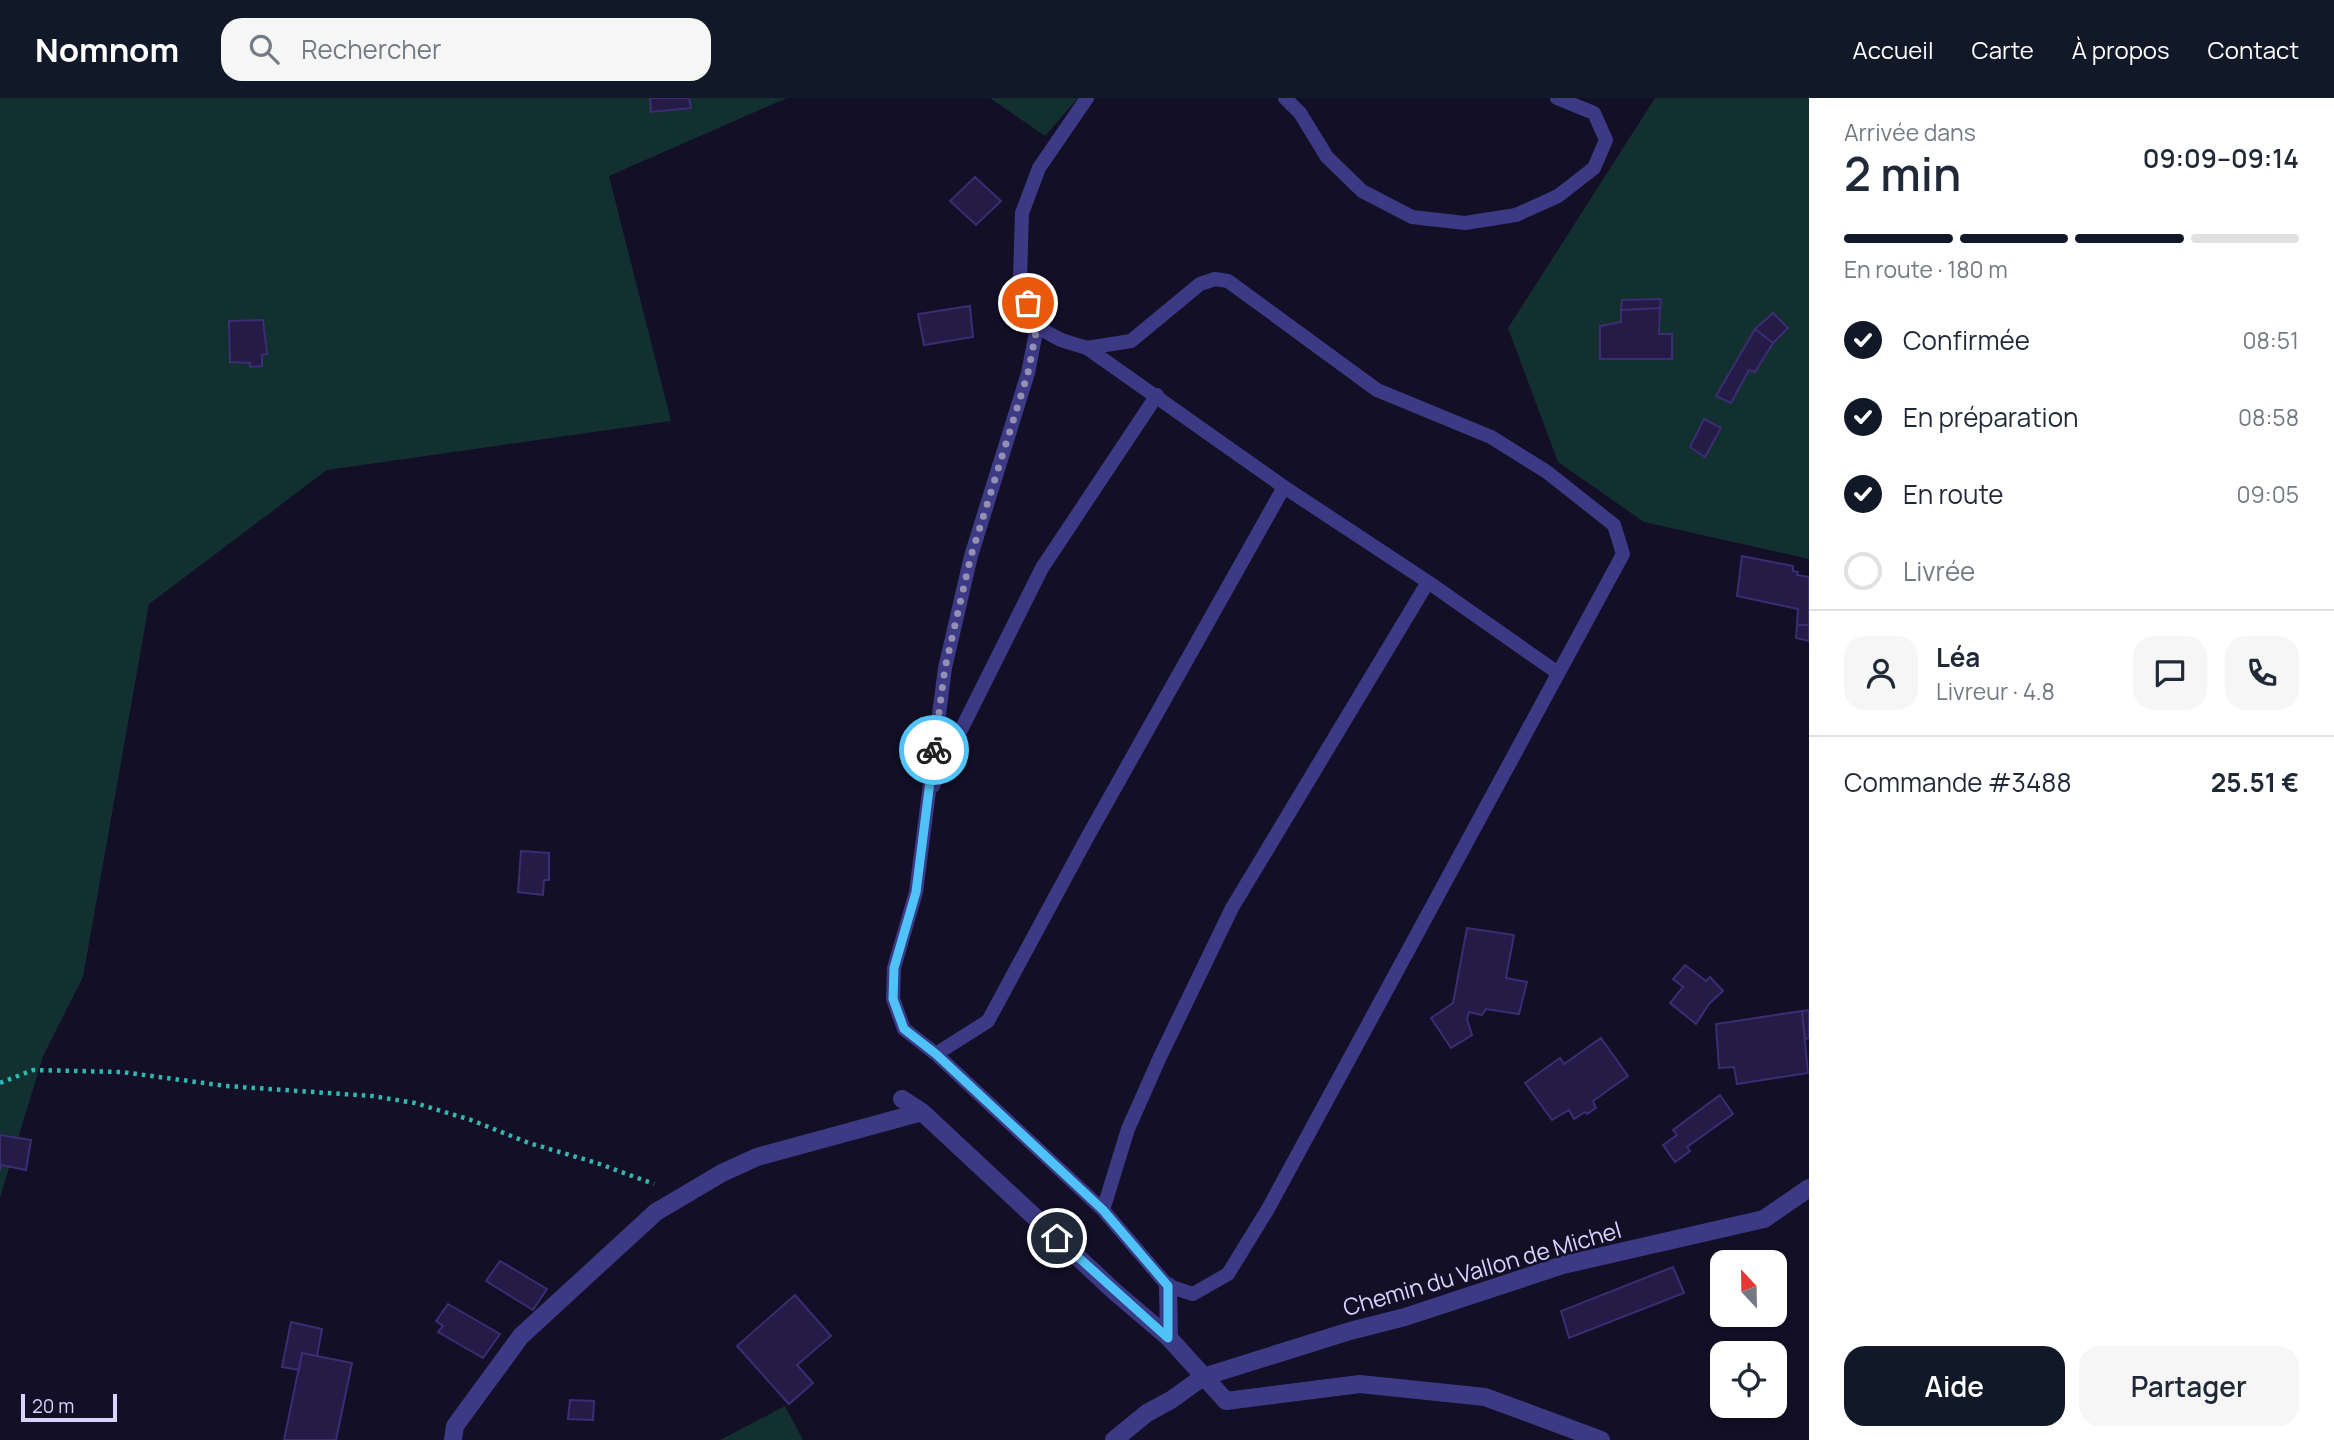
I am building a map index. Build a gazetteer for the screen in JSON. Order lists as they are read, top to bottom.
{
  "streets": {
    "street": ["Chemin du Vallon de Michel"]
  },
  "scale_bar": "20 m",
  "north": "top",
  "page": {
    "header": "Nomnom",
    "search": "Rechercher",
    "nav": [
      "Accueil",
      "Carte",
      "À propos",
      "Contact"
    ],
    "heading": ["2 min", "Arrivée dans", "09:09–09:14"],
    "panel": [
      "Léa",
      "Livreur · 4.8",
      "Commande #3488",
      "25.51 €"
    ],
    "bar": "En route · 180 m",
    "list": [
      ["Confirmée", "08:51"],
      ["En préparation", "08:58"],
      ["En route", "09:05"],
      "Livrée"
    ],
    "buttons": ["Aide", "Partager"],
    "scale": "20 m"
  }
}
